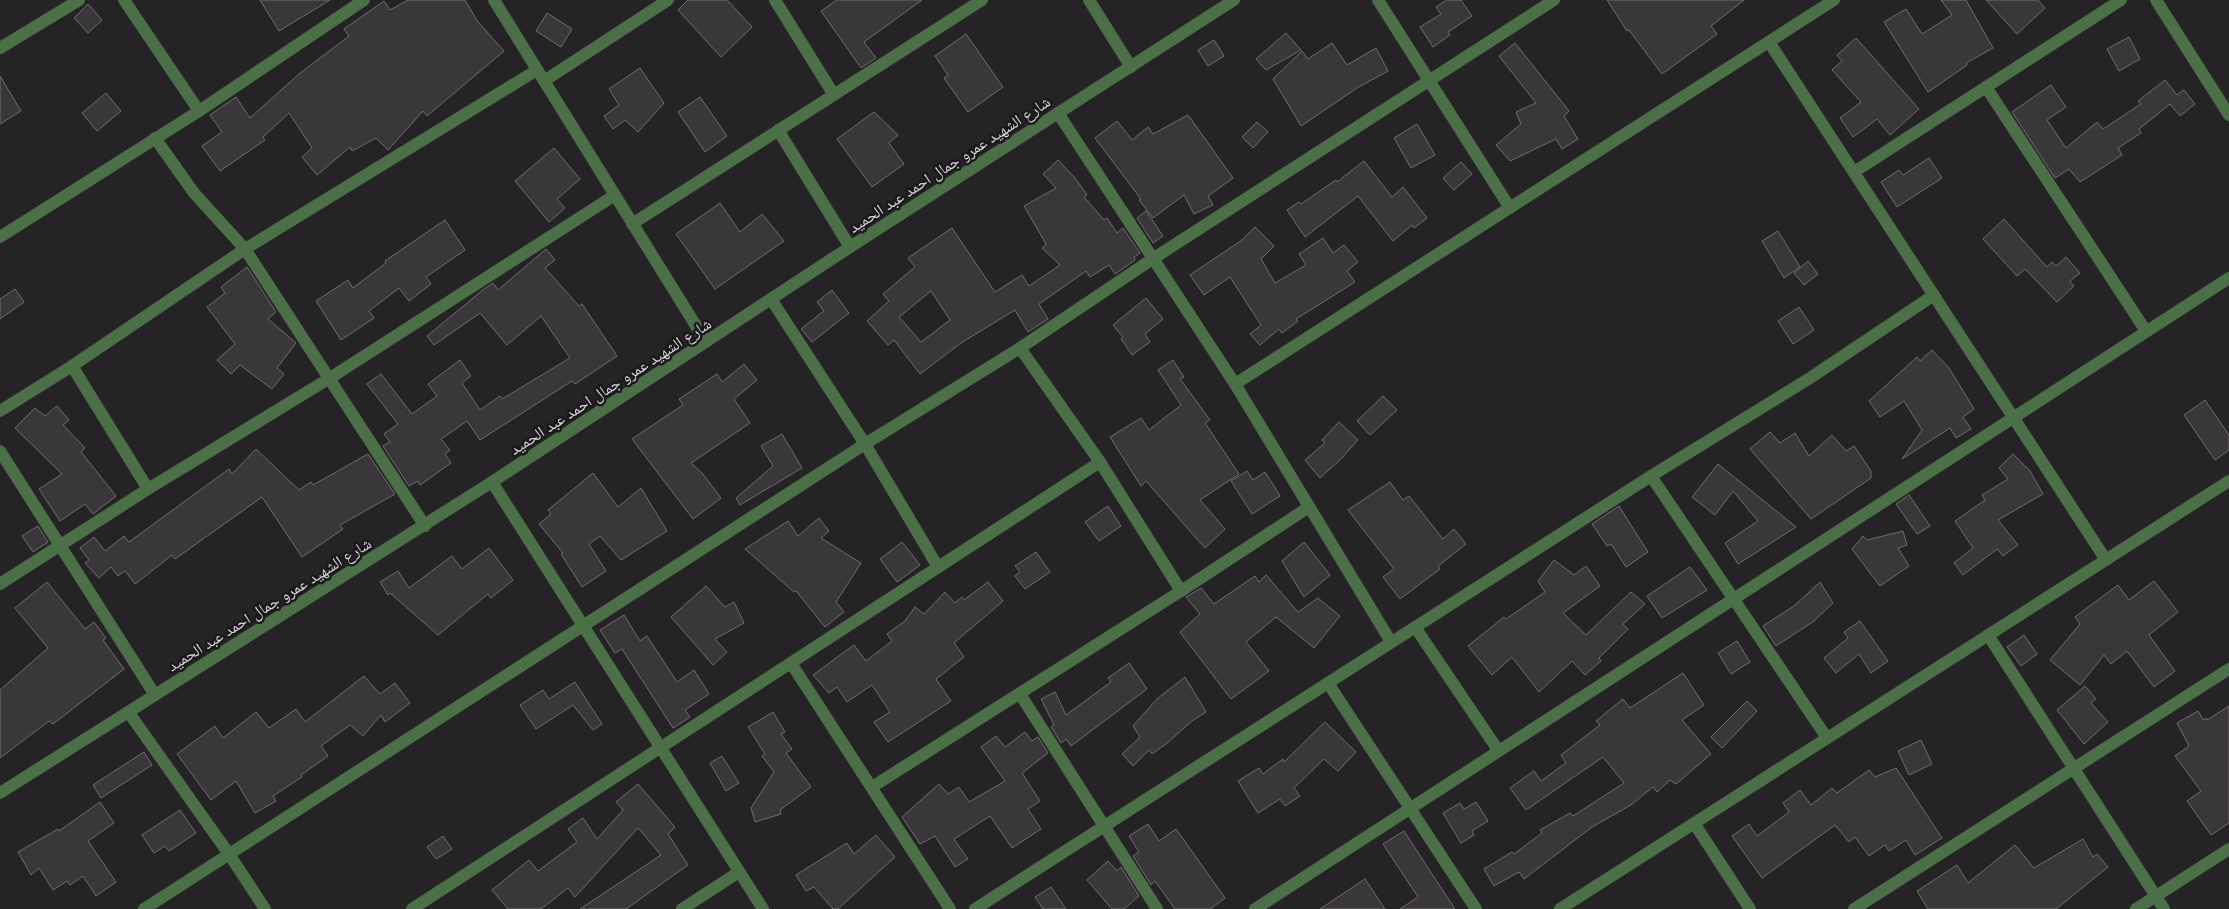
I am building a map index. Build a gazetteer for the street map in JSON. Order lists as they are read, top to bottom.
{
  "streets": {
    "street": ["شارع الشهيد عمرو جمال احمد عبد الحميد"]
  }
}
